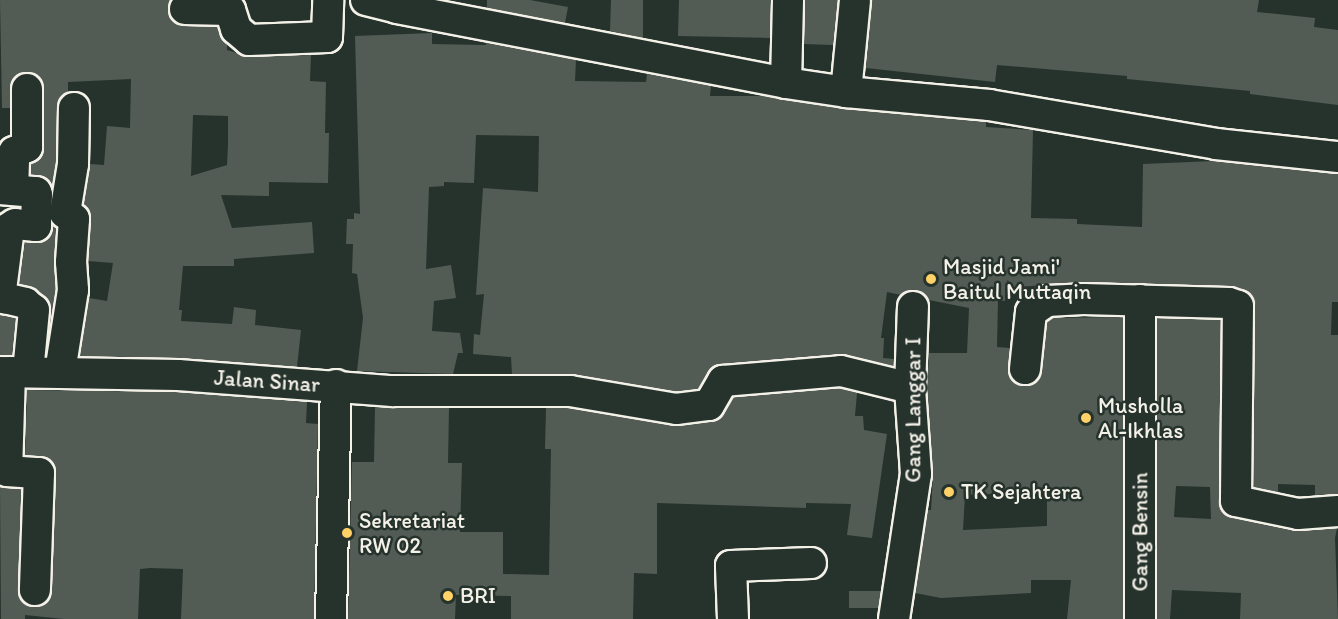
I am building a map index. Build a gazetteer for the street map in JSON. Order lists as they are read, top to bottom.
{
  "streets": {
    "street": ["Jalan Sinar", "Gang Langgar I", "Gang Bensin"]
  },
  "places": [
    "Masjid Jami' Baitul Muttaqin",
    "Musholla Al-Ikhlas",
    "TK Sejahtera",
    "Sekretariat RW 02",
    "BRI"
  ]
}
